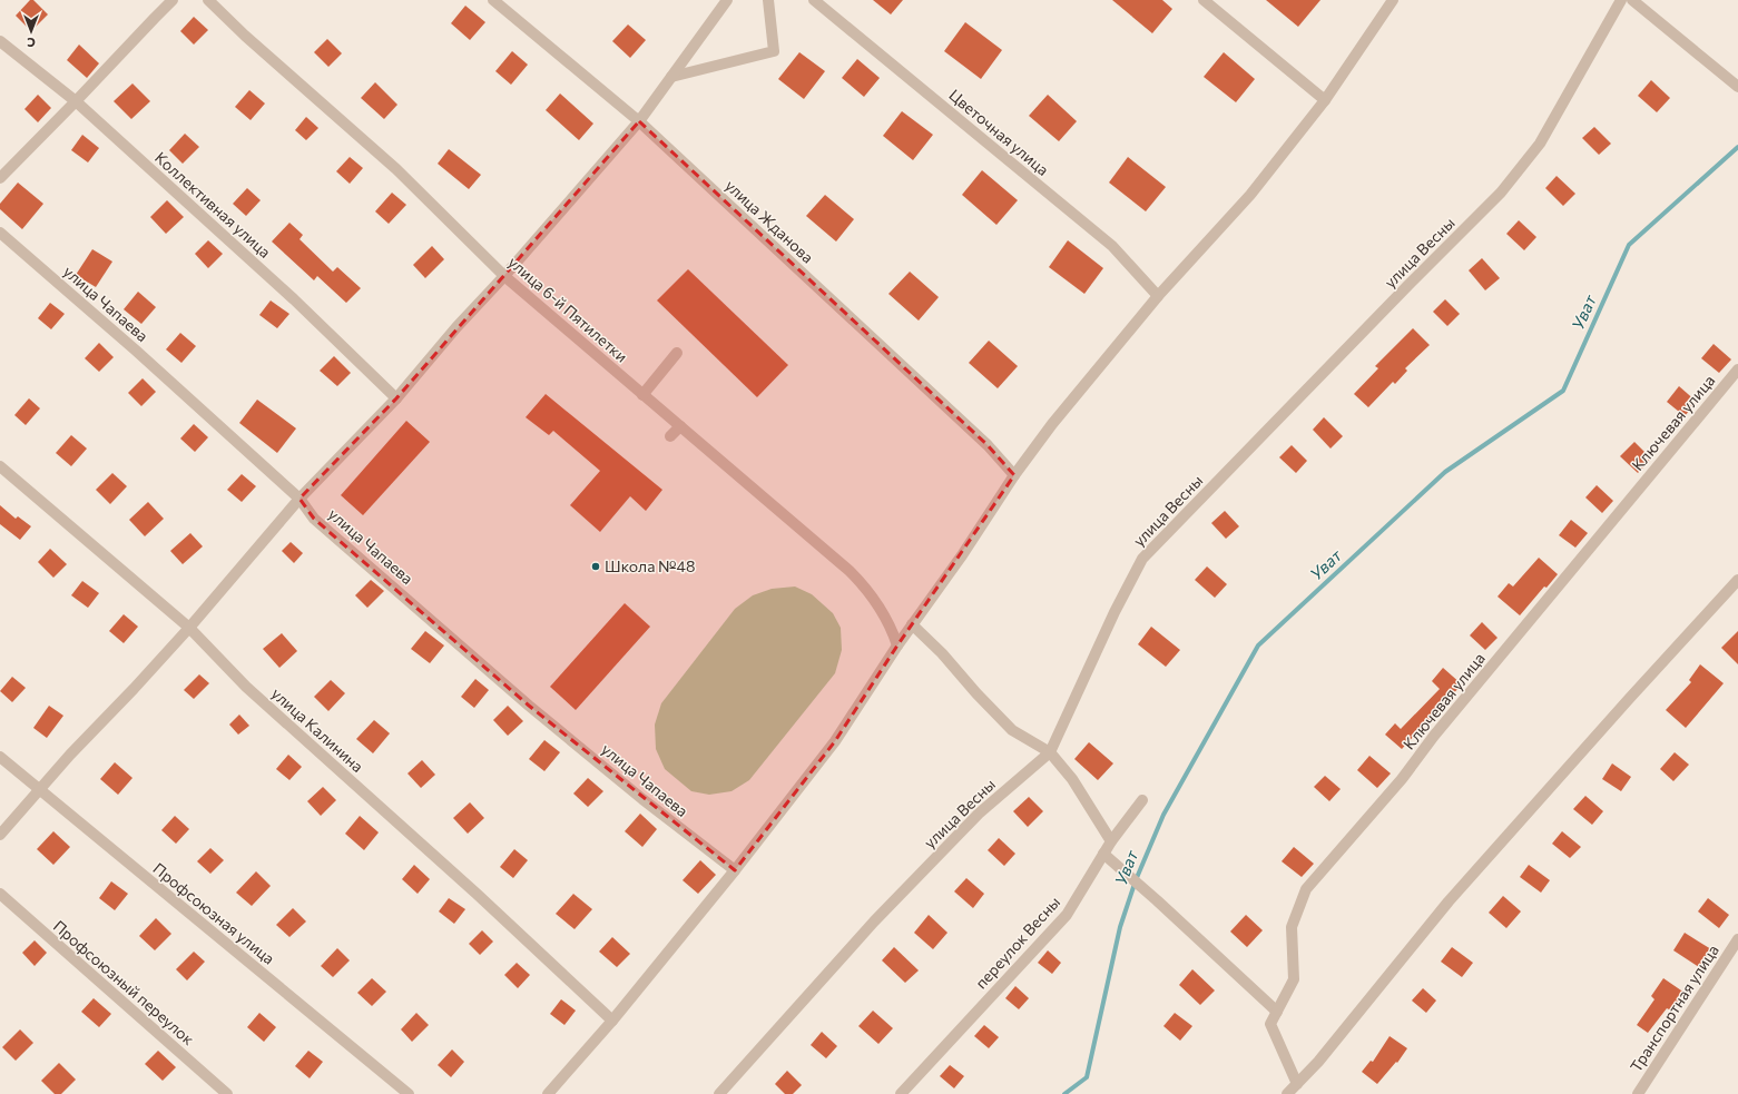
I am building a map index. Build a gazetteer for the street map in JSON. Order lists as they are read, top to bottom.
{
  "streets": {
    "street": [
      "Цветочная улица",
      "Коллективная улица",
      "улица Жданова",
      "улица Весны",
      "улица Чапаева",
      "улица 6-й Пятилетки",
      "Ключевая улица",
      "улица Калинина",
      "Профсоюзная улица",
      "переулок Весны",
      "Профсоюзный переулок",
      "Транспортная улица"
    ]
  },
  "water": ["Уват"],
  "places": ["Школа №48"],
  "north": "bottom"
}
